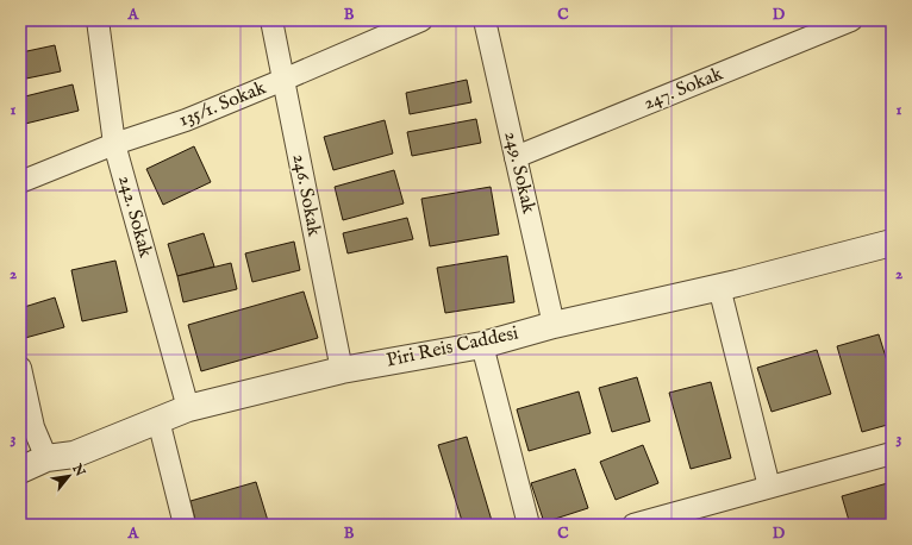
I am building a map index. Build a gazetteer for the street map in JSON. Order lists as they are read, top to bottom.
{
  "streets": {
    "street": [
      "247. Sokak",
      "135/1. Sokak",
      "249. Sokak",
      "246. Sokak",
      "242. Sokak",
      "Piri Reis Caddesi"
    ]
  },
  "crossings": [
    ["247. Sokak", "249. Sokak"],
    ["135/1. Sokak", "246. Sokak"],
    ["135/1. Sokak", "242. Sokak"],
    ["249. Sokak", "Piri Reis Caddesi"],
    ["246. Sokak", "Piri Reis Caddesi"],
    ["242. Sokak", "Piri Reis Caddesi"]
  ],
  "north": "top right",
  "grid": {
    "columns": [
      "A",
      "B",
      "C",
      "D"
    ],
    "rows": ["1", "2", "3"]
  }
}
